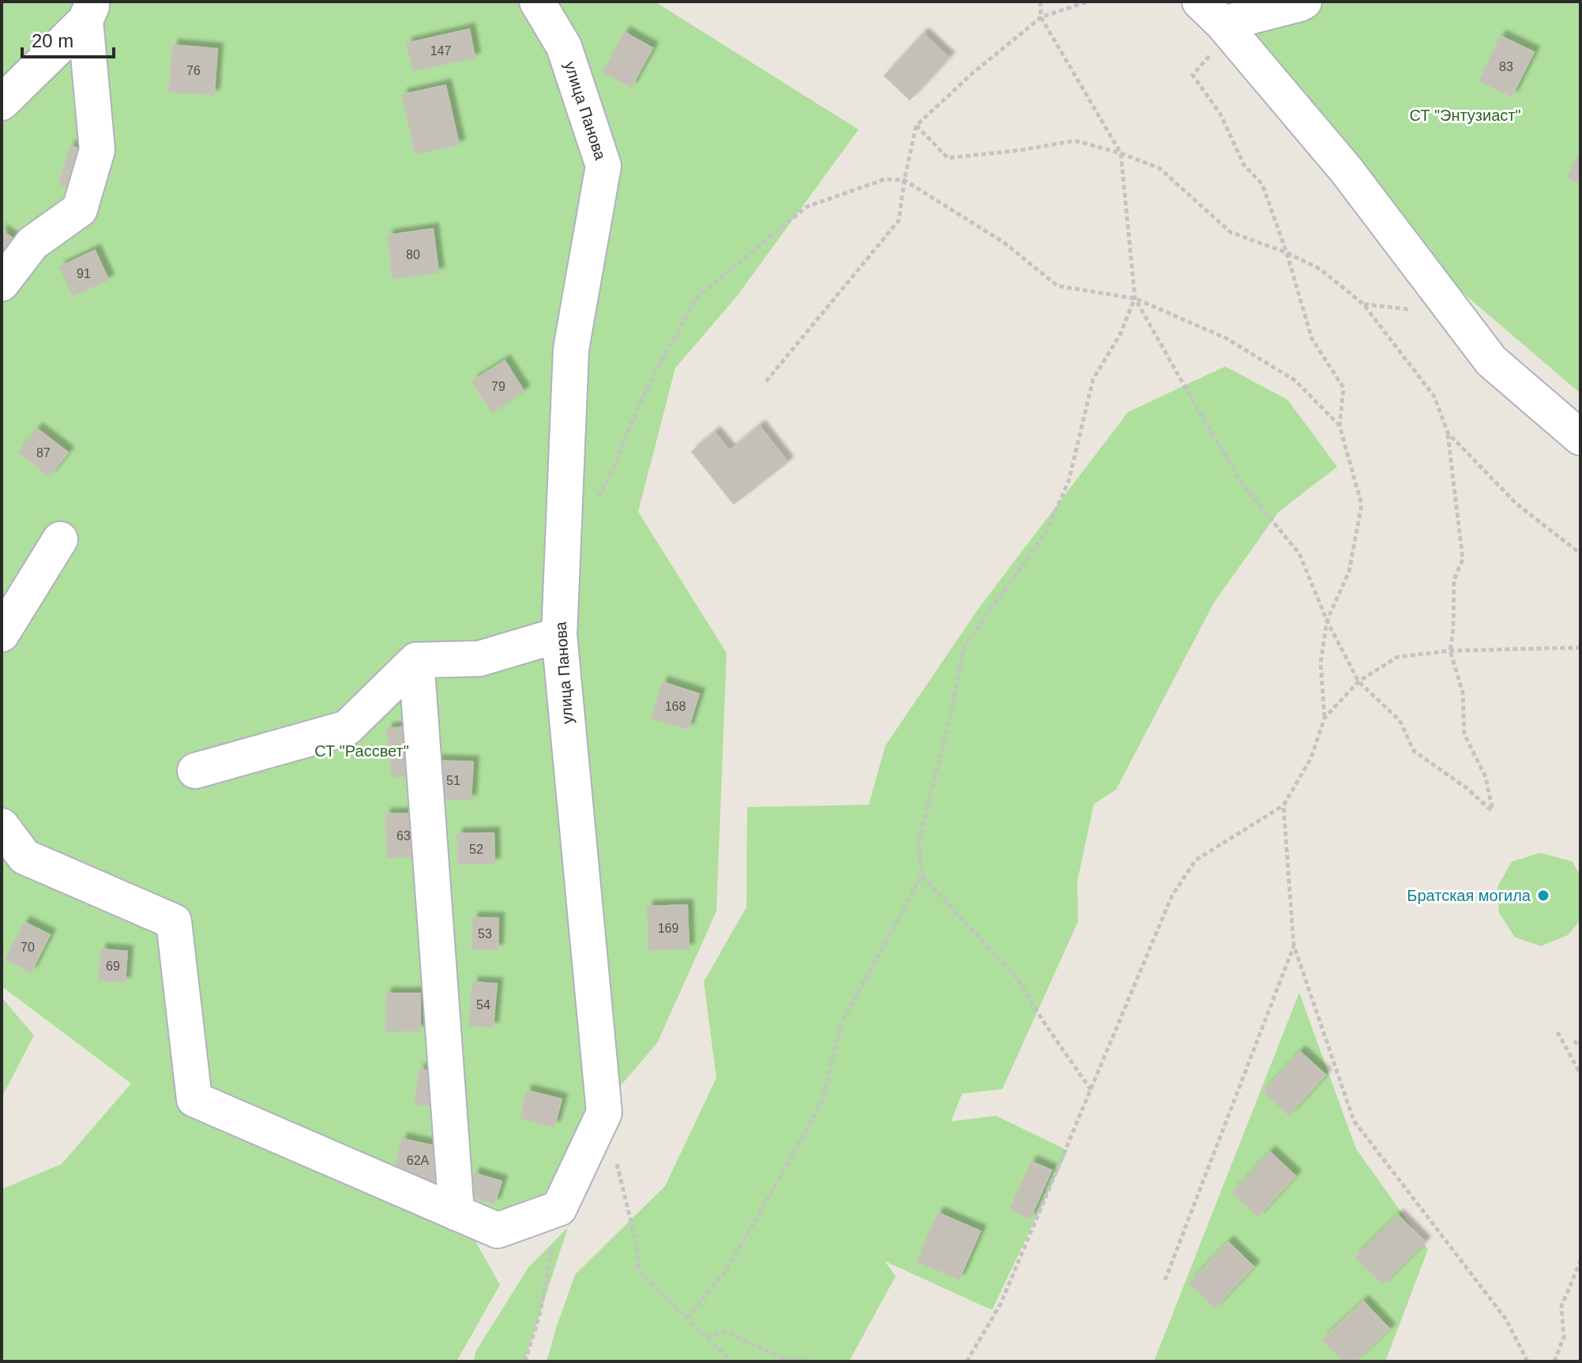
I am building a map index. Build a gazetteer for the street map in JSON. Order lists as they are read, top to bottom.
{
  "streets": {
    "street": ["улица Панова"]
  },
  "parks": ["СТ \"Энтузиаст\"", "СТ \"Рассвет\""],
  "places": ["Братская могила"],
  "house_numbers": [
    "147",
    "83",
    "76",
    "80",
    "91",
    "79",
    "87",
    "168",
    "51",
    "63",
    "52",
    "169",
    "53",
    "70",
    "69",
    "54",
    "62А"
  ],
  "scale_bar": "20 m"
}
